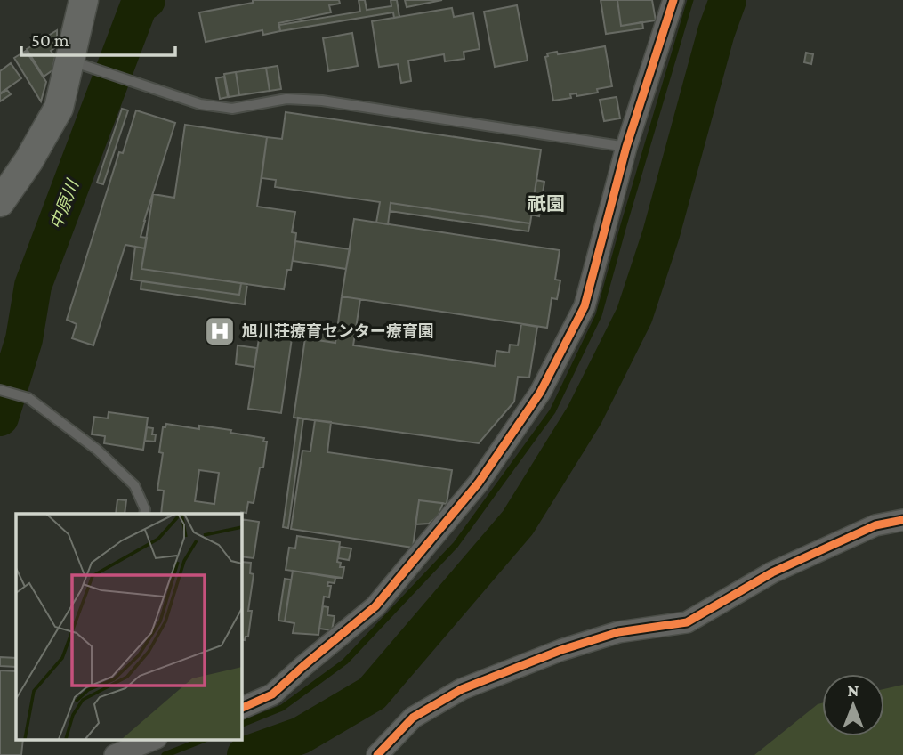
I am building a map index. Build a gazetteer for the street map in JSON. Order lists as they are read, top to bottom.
{
  "districts": ["祇園"],
  "water": ["中原川"],
  "places": {
    "hospital": ["旭川荘療育センター療育園"]
  },
  "scale_bar": "50 m",
  "north": "top"
}
